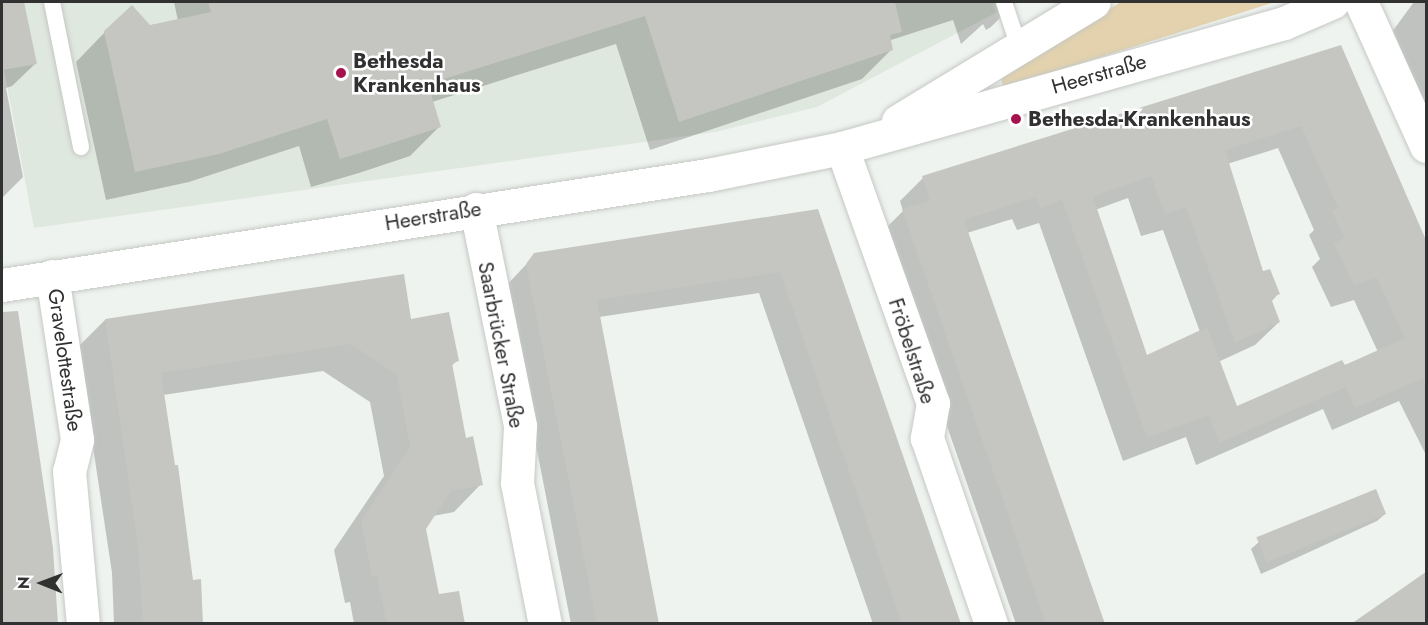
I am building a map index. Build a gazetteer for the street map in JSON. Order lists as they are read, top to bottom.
{
  "streets": {
    "street": [
      "Heerstraße",
      "Saarbrücker Straße",
      "Fröbelstraße",
      "Gravelottestraße"
    ]
  },
  "crossings": [
    ["Heerstraße", "Saarbrücker Straße"],
    ["Heerstraße", "Fröbelstraße"],
    ["Heerstraße", "Gravelottestraße"]
  ],
  "places": ["Bethesda Krankenhaus", "Bethesda-Krankenhaus"],
  "north": "left"
}
